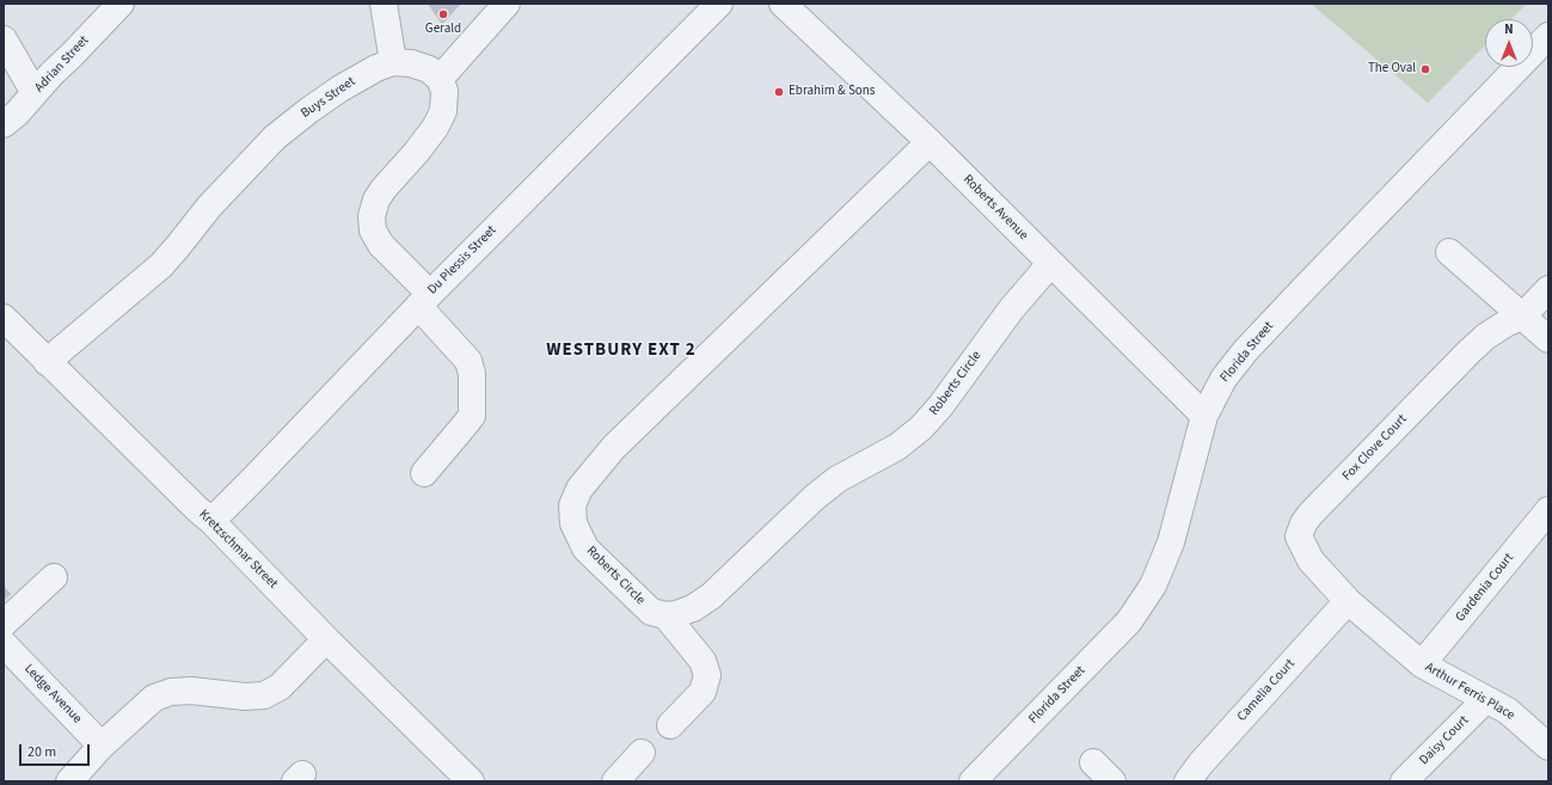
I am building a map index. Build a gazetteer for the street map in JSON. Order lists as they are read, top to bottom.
{
  "streets": {
    "street": [
      "Adrian Street",
      "Buys Street",
      "Roberts Avenue",
      "Du Plessis Street",
      "Florida Street",
      "Roberts Circle",
      "Fox Clove Court",
      "Kretzschmar Street",
      "Gardenia Court",
      "Camelia Court",
      "Arthur Ferris Place",
      "Ledge Avenue",
      "Daisy Court"
    ]
  },
  "crossings": [
    ["Buys Street", "Kretzschmar Street"],
    ["Roberts Avenue", "Florida Street"],
    ["Roberts Avenue", "Roberts Circle"],
    ["Du Plessis Street", "Kretzschmar Street"],
    ["Fox Clove Court", "Camelia Court"],
    ["Fox Clove Court", "Arthur Ferris Place"],
    ["Gardenia Court", "Arthur Ferris Place"],
    ["Camelia Court", "Arthur Ferris Place"],
    ["Arthur Ferris Place", "Daisy Court"]
  ],
  "districts": ["WESTBURY EXT 2"],
  "places": ["Gerald", "The Oval", "Ebrahim & Sons"],
  "scale_bar": "20 m",
  "north": "top"
}
